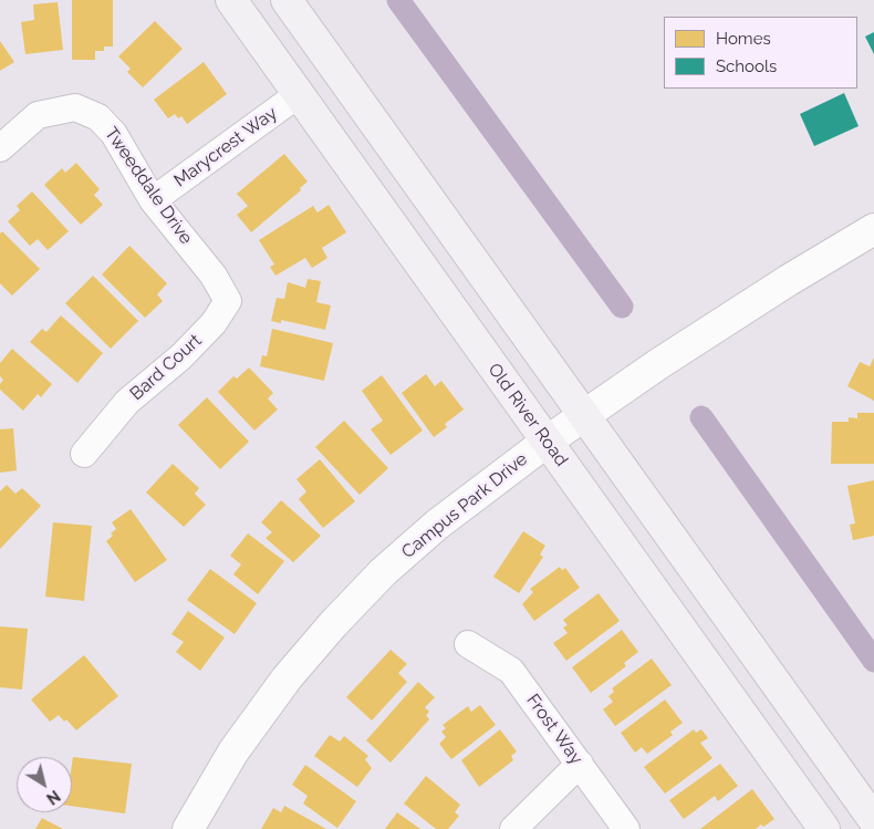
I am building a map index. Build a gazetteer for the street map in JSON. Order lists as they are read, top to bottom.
{
  "streets": {
    "main road": ["Old River Road"],
    "street": [
      "Marycrest Way",
      "Tweeddale Drive",
      "Bard Court",
      "Campus Park Drive",
      "Frost Way"
    ]
  },
  "crossings": [
    ["Marycrest Way", "Tweeddale Drive"],
    ["Marycrest Way", "Old River Road"],
    ["Tweeddale Drive", "Bard Court"],
    ["Old River Road", "Campus Park Drive"]
  ],
  "legend": ["Homes", "Schools"],
  "north": "bottom right"
}
